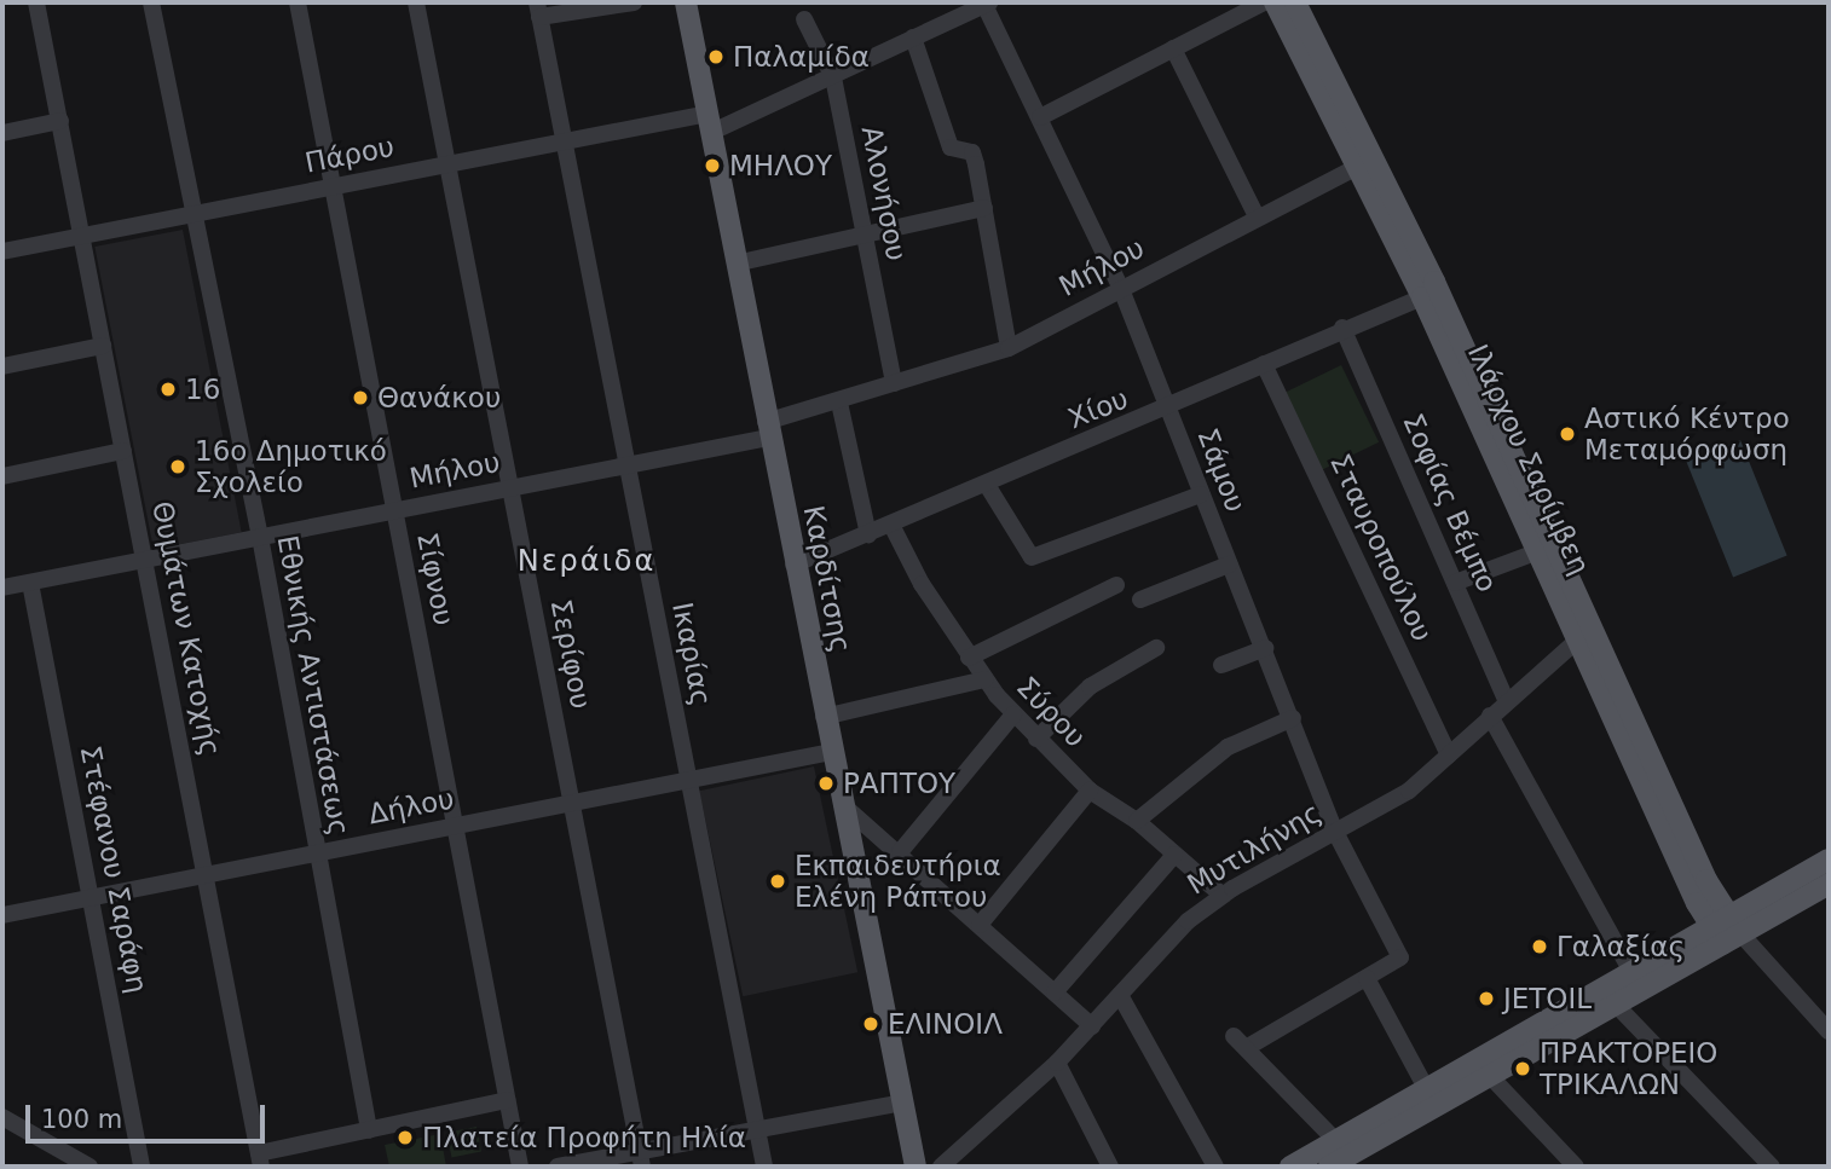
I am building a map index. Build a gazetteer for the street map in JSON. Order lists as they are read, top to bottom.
{
  "streets": {
    "main road": ["Ιλάρχου Σαρίμβεη", "Καρδίτσης"],
    "street": [
      "Πάρου",
      "Αλονήσου",
      "Μήλου",
      "Χίου",
      "Σάμου",
      "Σοφίας Βέμπο",
      "Σταυροπούλου",
      "Σίφνου",
      "Θυμάτων Κατοχής",
      "Σερίφου",
      "Ικαρίας",
      "Εθνικής Αντιστάσεως",
      "Σύρου",
      "Δήλου",
      "Μυτιλήνης",
      "Στέφανου Σαράφη"
    ]
  },
  "crossings": [
    ["Πάρου", "Αλονήσου"],
    ["Πάρου", "Σάμου"],
    ["Πάρου", "Σίφνου"],
    ["Πάρου", "Καρδίτσης"],
    ["Πάρου", "Θυμάτων Κατοχής"],
    ["Πάρου", "Σερίφου"],
    ["Πάρου", "Ικαρίας"],
    ["Πάρου", "Εθνικής Αντιστάσεως"],
    ["Αλονήσου", "Μήλου"],
    ["Μήλου", "Ιλάρχου Σαρίμβεη"],
    ["Μήλου", "Σάμου"],
    ["Μήλου", "Σίφνου"],
    ["Μήλου", "Καρδίτσης"],
    ["Μήλου", "Θυμάτων Κατοχής"],
    ["Μήλου", "Σερίφου"],
    ["Μήλου", "Ικαρίας"],
    ["Μήλου", "Εθνικής Αντιστάσεως"],
    ["Μήλου", "Στέφανου Σαράφη"],
    ["Χίου", "Ιλάρχου Σαρίμβεη"],
    ["Χίου", "Σάμου"],
    ["Χίου", "Σοφίας Βέμπο"],
    ["Χίου", "Σταυροπούλου"],
    ["Χίου", "Καρδίτσης"],
    ["Χίου", "Σύρου"],
    ["Ιλάρχου Σαρίμβεη", "Μυτιλήνης"],
    ["Σάμου", "Μυτιλήνης"],
    ["Σοφίας Βέμπο", "Μυτιλήνης"],
    ["Σταυροπούλου", "Μυτιλήνης"],
    ["Σίφνου", "Δήλου"],
    ["Καρδίτσης", "Δήλου"],
    ["Θυμάτων Κατοχής", "Δήλου"],
    ["Σερίφου", "Δήλου"],
    ["Ικαρίας", "Δήλου"],
    ["Εθνικής Αντιστάσεως", "Δήλου"],
    ["Σύρου", "Μυτιλήνης"],
    ["Δήλου", "Στέφανου Σαράφη"]
  ],
  "districts": ["Νεράιδα"],
  "places": [
    "Παλαμίδα",
    "ΜΗΛΟΥ",
    "16",
    "Θανάκου",
    "Αστικό Κέντρο Μεταμόρφωση",
    "16o Δημοτικό Σχολείο",
    "ΡΑΠΤΟΥ",
    "Εκπαιδευτήρια Ελένη Ράπτου",
    "Γαλαξίας",
    "JETOIL",
    "ΕΛΙΝΟΙΛ",
    "ΠΡΑΚΤΟΡΕΙΟ ΤΡΙΚΑΛΩΝ",
    "Πλατεία Προφήτη Ηλία"
  ],
  "scale_bar": "100 m"
}
